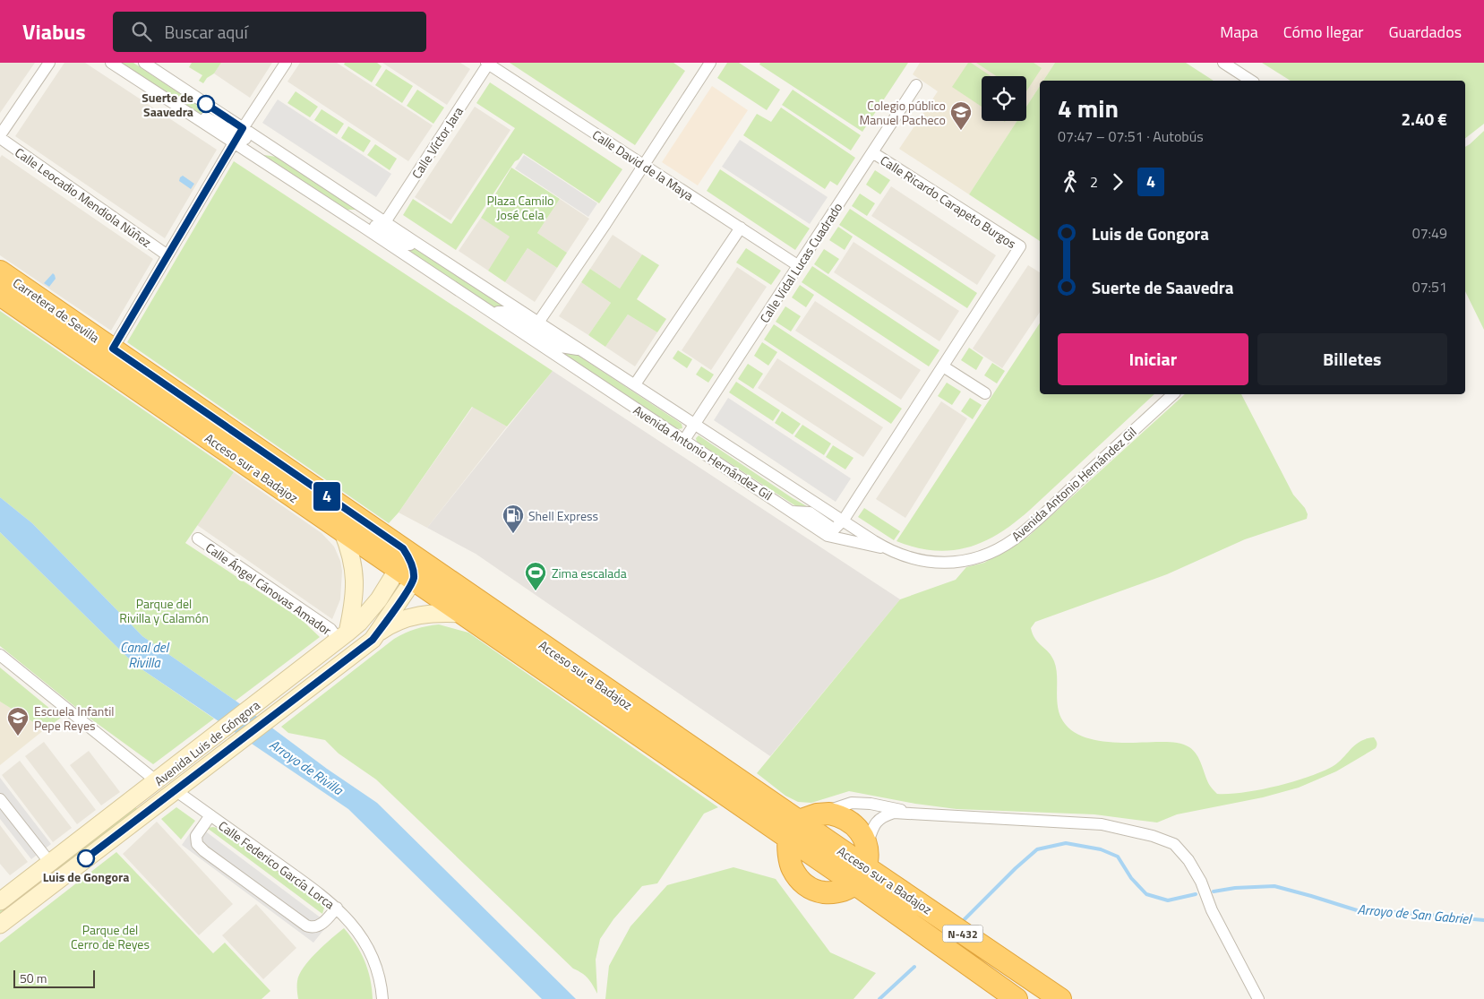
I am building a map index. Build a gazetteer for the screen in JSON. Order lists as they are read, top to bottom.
{
  "streets": {
    "highway": ["Carretera de Sevilla", "Acceso sur a Badajoz", "N-432"],
    "main road": ["Avenida Luis de Góngora"],
    "street": [
      "Calle Víctor Jara",
      "Calle David de la Maya",
      "Calle Leocadio Mendiola Núñez",
      "Calle Ricardo Carapeto Burgos",
      "Calle Vidal Lucas Cuadrado",
      "Avenida Antonio Hernández Gil",
      "Calle Ángel Cánovas Amador",
      "Calle Federico García Lorca"
    ]
  },
  "crossings": [
    ["Calle Víctor Jara", "Calle David de la Maya"],
    ["Calle Víctor Jara", "Avenida Antonio Hernández Gil"],
    ["Calle David de la Maya", "Calle Vidal Lucas Cuadrado"],
    ["Calle Ricardo Carapeto Burgos", "Calle Vidal Lucas Cuadrado"],
    ["Calle Ricardo Carapeto Burgos", "Avenida Antonio Hernández Gil"],
    ["Calle Vidal Lucas Cuadrado", "Avenida Antonio Hernández Gil"],
    ["Carretera de Sevilla", "Acceso sur a Badajoz"],
    ["Acceso sur a Badajoz", "Avenida Luis de Góngora"],
    ["Calle Ángel Cánovas Amador", "Avenida Luis de Góngora"],
    ["Avenida Luis de Góngora", "Calle Federico García Lorca"]
  ],
  "water": ["Canal del Rivilla", "Arroyo de Rivilla", "Arroyo de San Gabriel"],
  "parks": ["Plaza Camilo José Cela", "Parque del Rivilla y Calamón", "Parque del Cerro de Reyes"],
  "places": {
    "other": ["Suerte de Saavedra", "Luis de Gongora"],
    "school or university": ["Colegio público Manuel Pacheco", "Escuela Infantil Pepe Reyes"],
    "fuel station": ["Shell Express"],
    "sports": ["Zima escalada"]
  },
  "lines": ["bus line 4"],
  "scale_bar": "50 m",
  "page": {
    "header": "Viabus",
    "search": "Buscar aquí",
    "nav": ["Mapa", "Cómo llegar", "Guardados"],
    "on_map": "4",
    "heading": ["4 min", "07:47 – 07:51 · Autobús", "2.40 €"],
    "legs": ["2", "4"],
    "list": [
      {
        "name": "Luis de Gongora",
        "value": "07:49"
      },
      {
        "name": "Suerte de Saavedra",
        "value": "07:51"
      }
    ],
    "buttons": ["Iniciar", "Billetes"],
    "scale": "50 m"
  }
}
